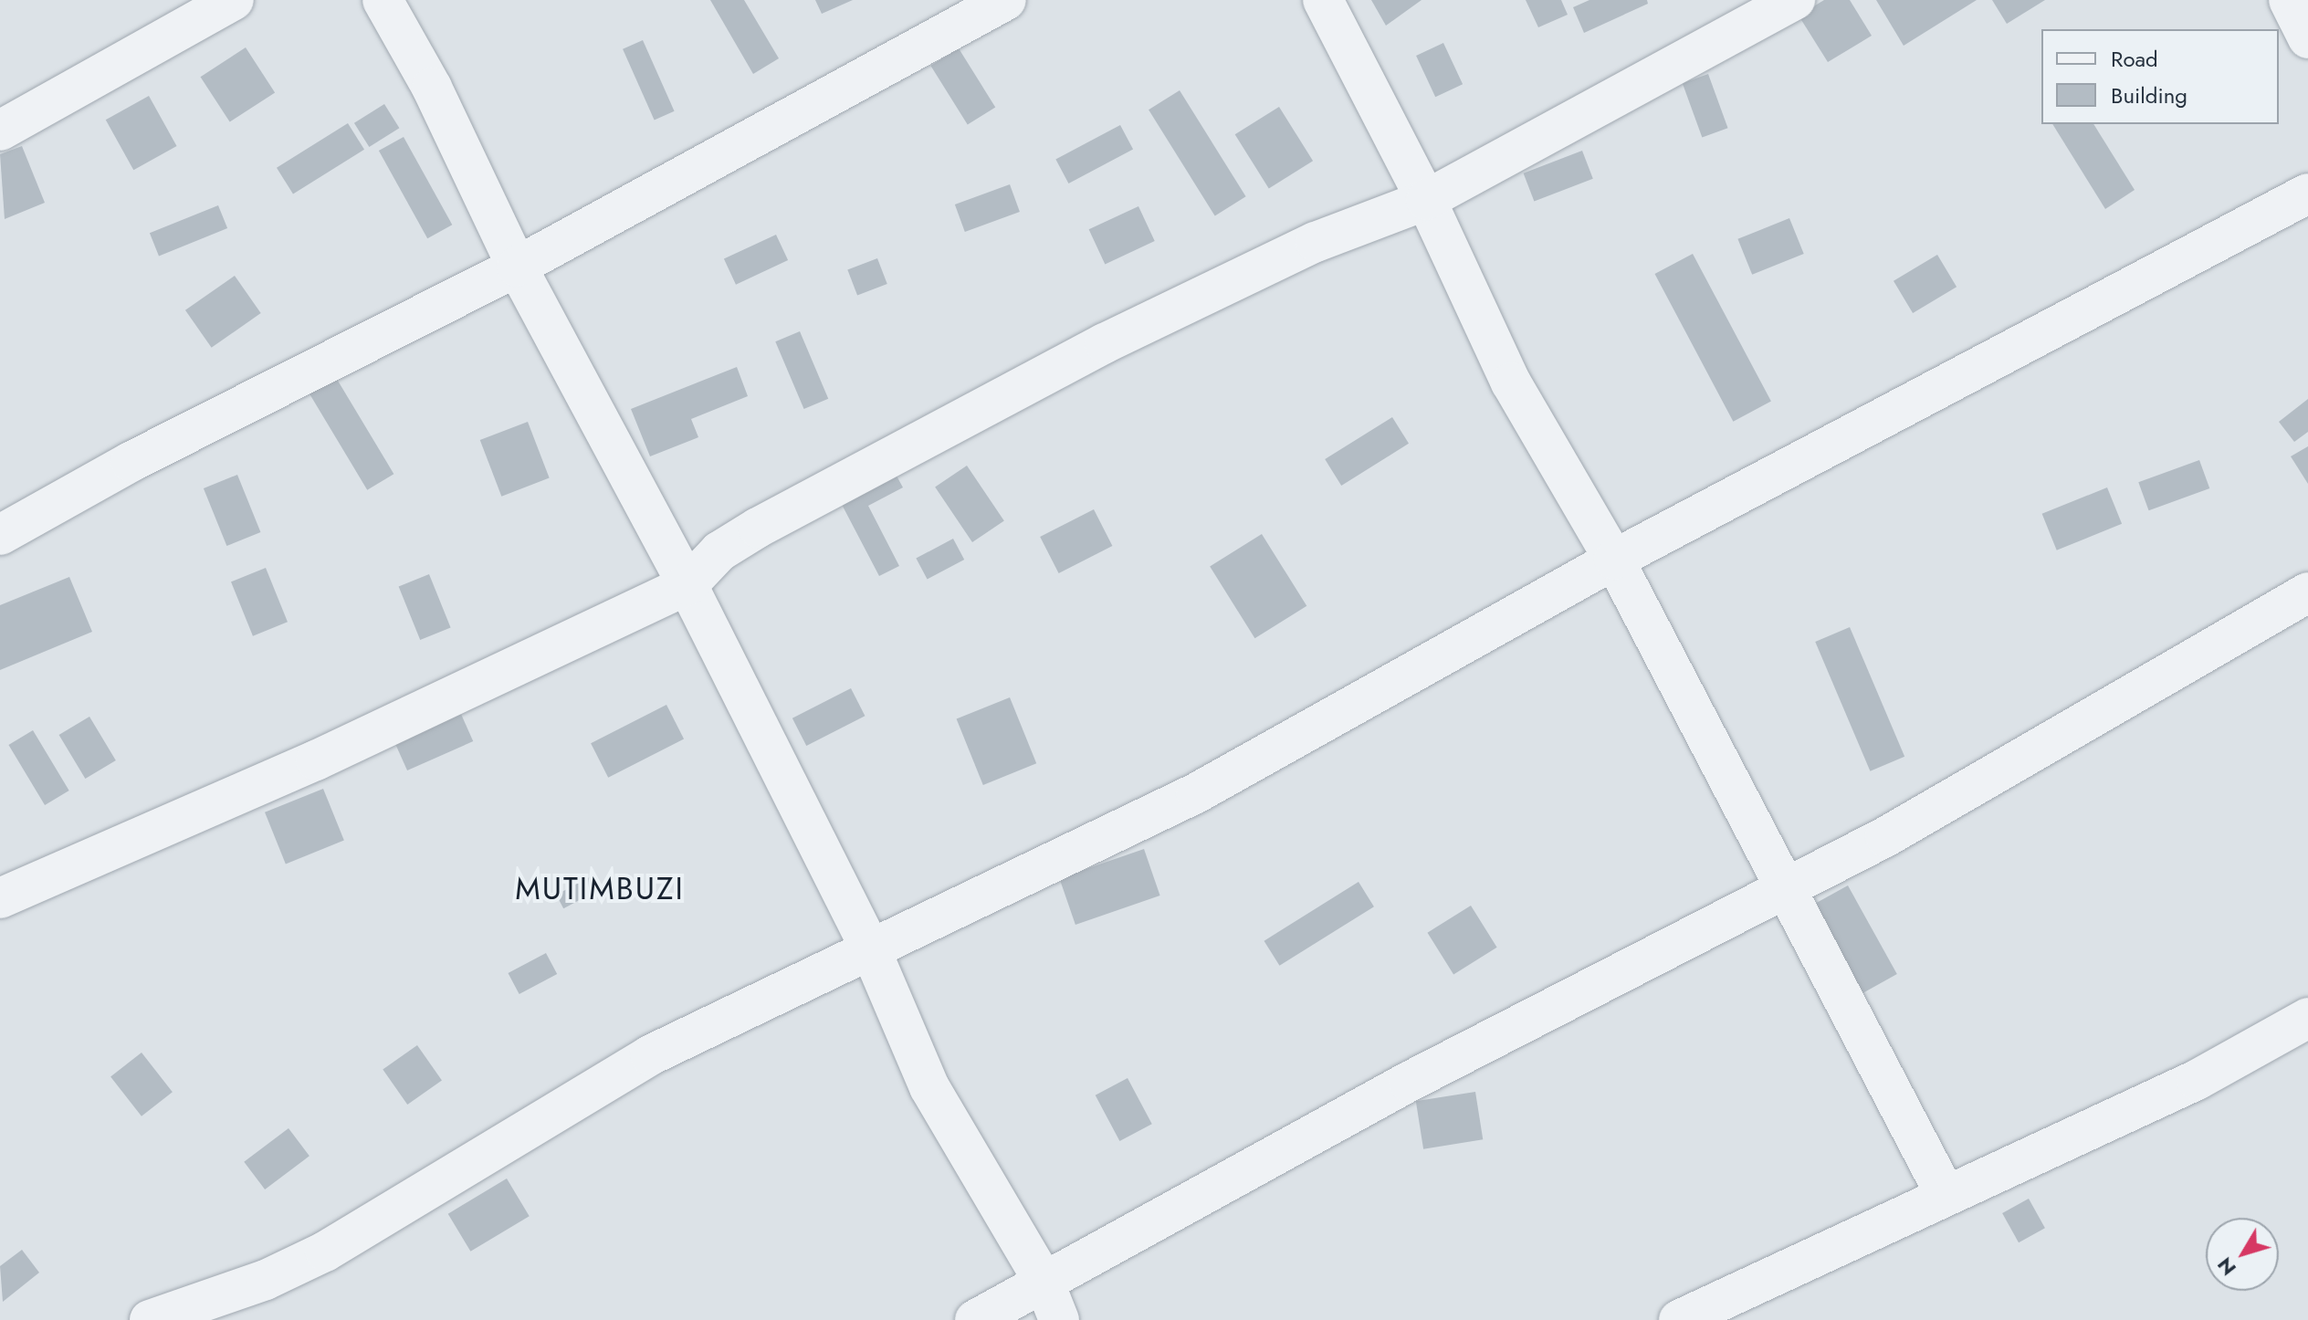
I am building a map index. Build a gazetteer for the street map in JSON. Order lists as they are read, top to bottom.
{
  "districts": ["MUTIMBUZI"],
  "legend": ["Road", "Building"],
  "north": "bottom left"
}
